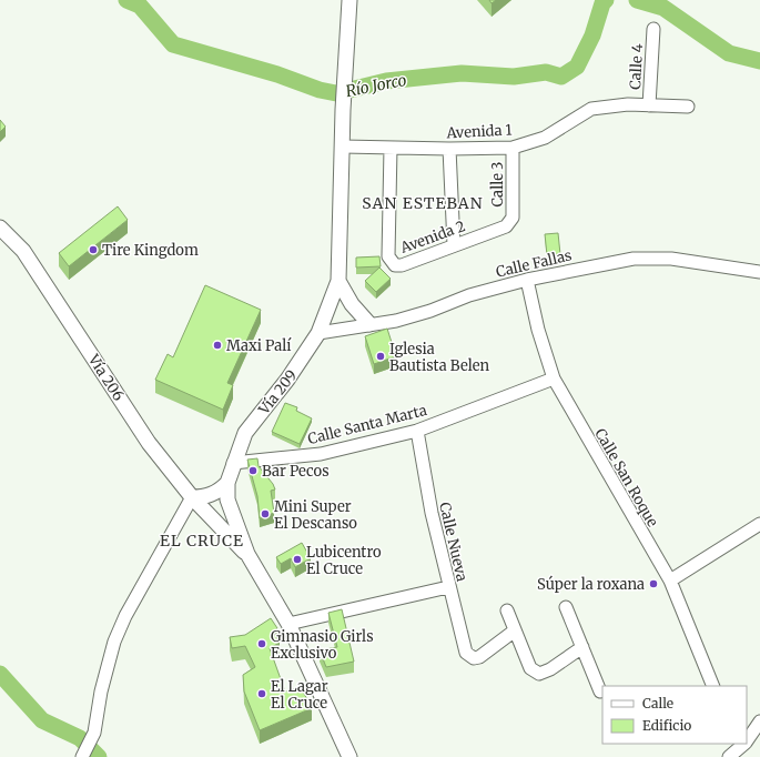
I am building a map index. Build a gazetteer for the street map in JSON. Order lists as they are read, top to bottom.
{
  "streets": {
    "main road": ["Vía 206", "Vía 209"],
    "street": [
      "Calle 4",
      "Avenida 1",
      "Calle 3",
      "Avenida 2",
      "Calle Fallas",
      "Calle Santa Marta",
      "Calle San Roque",
      "Calle Nueva"
    ]
  },
  "crossings": [
    ["Calle 4", "Avenida 1"],
    ["Avenida 1", "Calle 3"],
    ["Avenida 1", "Avenida 2"],
    ["Avenida 1", "Vía 209"],
    ["Calle 3", "Avenida 2"],
    ["Calle Fallas", "Vía 209"],
    ["Calle Fallas", "Calle San Roque"],
    ["Vía 206", "Vía 209"],
    ["Vía 209", "Calle Santa Marta"],
    ["Calle Santa Marta", "Calle San Roque"],
    ["Calle Santa Marta", "Calle Nueva"]
  ],
  "districts": ["SAN ESTEBAN", "EL CRUCE"],
  "water": ["Río Jorco"],
  "places": [
    "Tire Kingdom",
    "Maxi Palí",
    "Iglesia Bautista Belen",
    "Bar Pecos",
    "Mini Super El Descanso",
    "Lubicentro El Cruce",
    "Súper la roxana",
    "Gimnasio Girls Exclusivo",
    "El Lagar El Cruce"
  ],
  "legend": ["Calle", "Edificio"]
}
